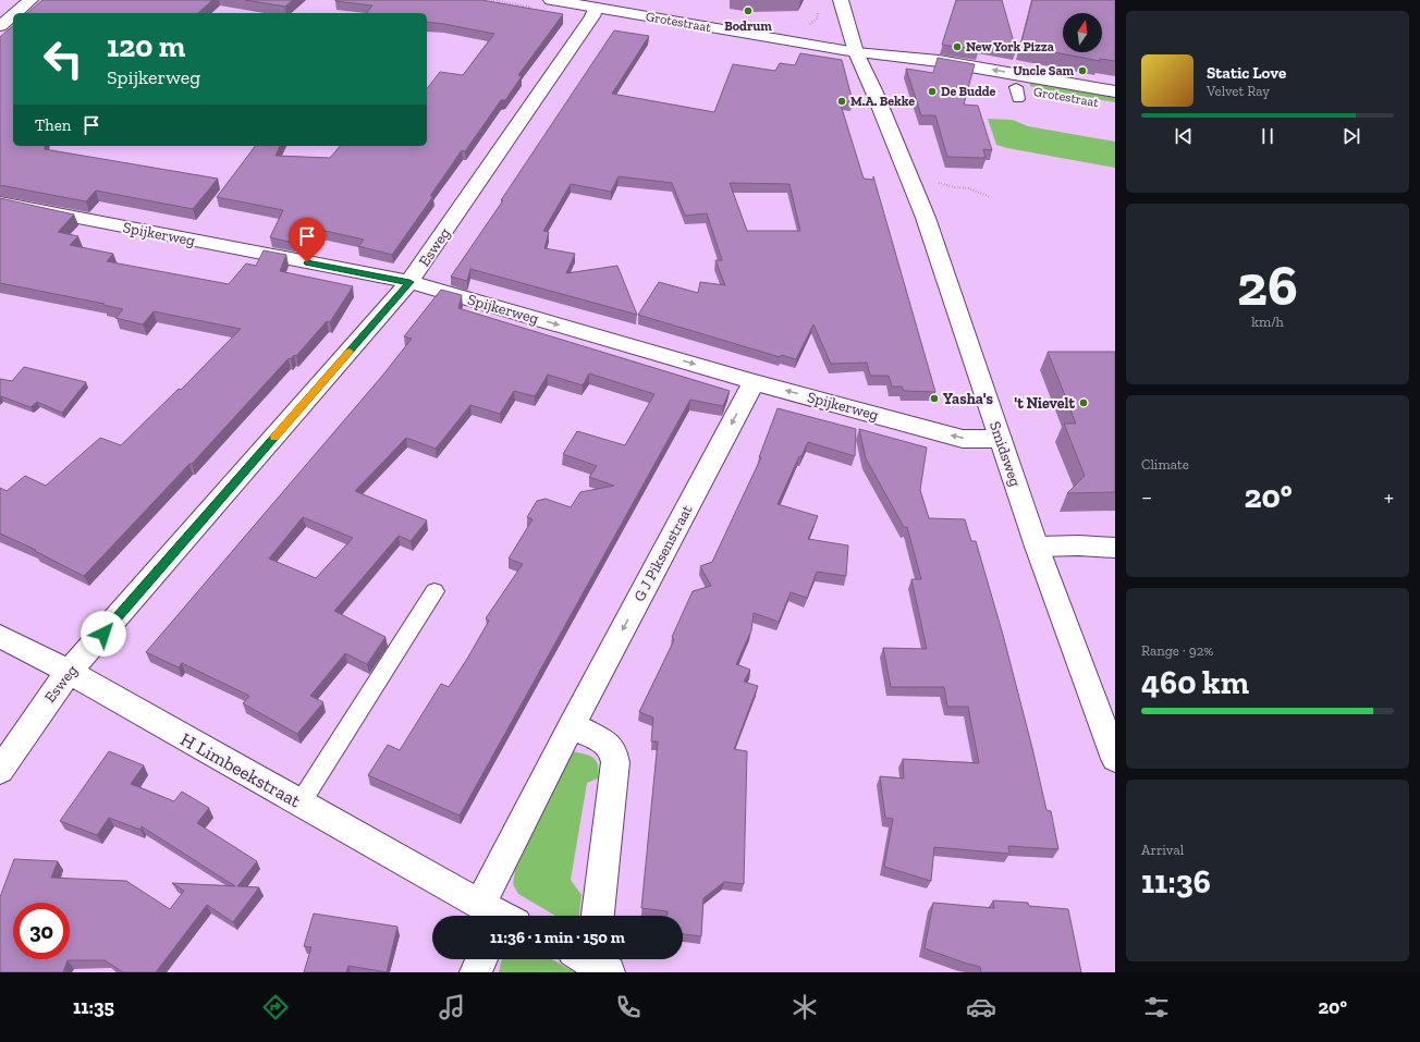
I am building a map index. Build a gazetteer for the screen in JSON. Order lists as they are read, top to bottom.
{
  "streets": {
    "street": [
      "Grotestraat",
      "Spijkerweg",
      "Esweg",
      "Smidsweg",
      "G J Piksenstraat",
      "H Limbeekstraat"
    ]
  },
  "crossings": [
    ["Grotestraat", "Esweg"],
    ["Grotestraat", "Smidsweg"],
    ["Spijkerweg", "Esweg"],
    ["Spijkerweg", "Smidsweg"],
    ["Spijkerweg", "G J Piksenstraat"],
    ["Esweg", "H Limbeekstraat"]
  ],
  "one_way": ["G J Piksenstraat"],
  "places": [
    "Bodrum",
    "New York Pizza",
    "Uncle Sam",
    "De Budde",
    "M.A. Bekke",
    "Yasha's",
    "'t Nievelt"
  ],
  "north": "top",
  "page": {
    "turn": ["120 m", "Spijkerweg"],
    "song": ["Static Love", "Velvet Ray"],
    "then": "Then",
    "tile": [
      ["26", "km/h"],
      "Climate",
      ["Range · 92%", "460 km"],
      ["Arrival", "11:36"]
    ],
    "heat": ["−", "20°", "+"],
    "limit": "30",
    "trip": "11:36 · 1 min · 150 m",
    "tabs": ["11:35", "20°"]
  }
}
